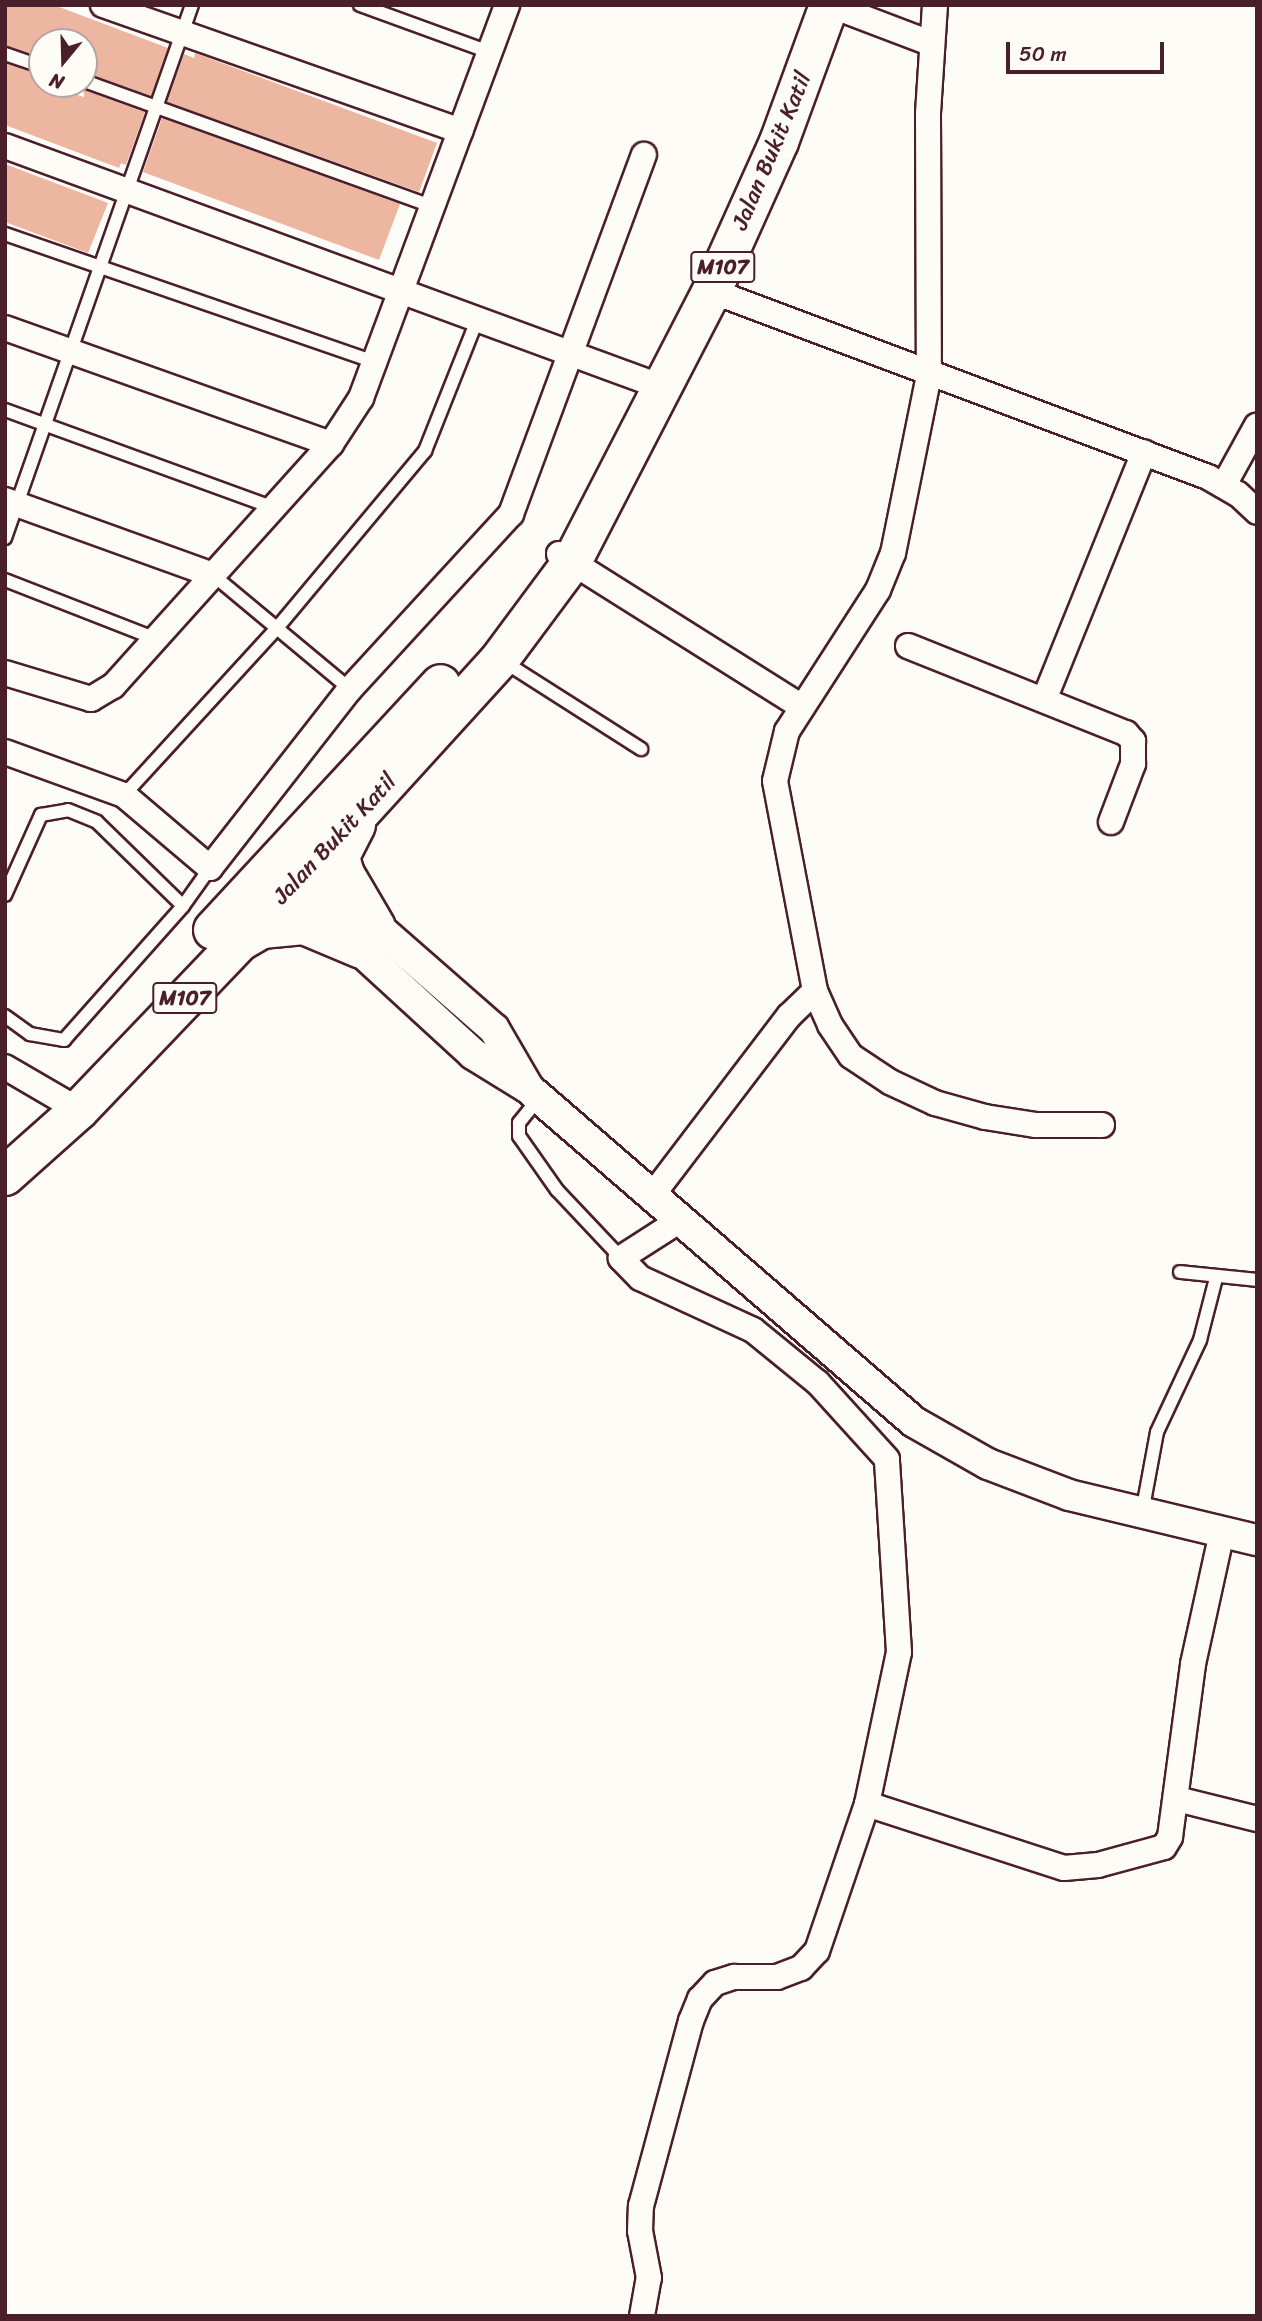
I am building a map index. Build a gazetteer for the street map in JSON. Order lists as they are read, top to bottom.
{
  "streets": {
    "main road": ["Jalan Bukit Katil", "M107"]
  },
  "scale_bar": "50 m",
  "north": "bottom"
}
